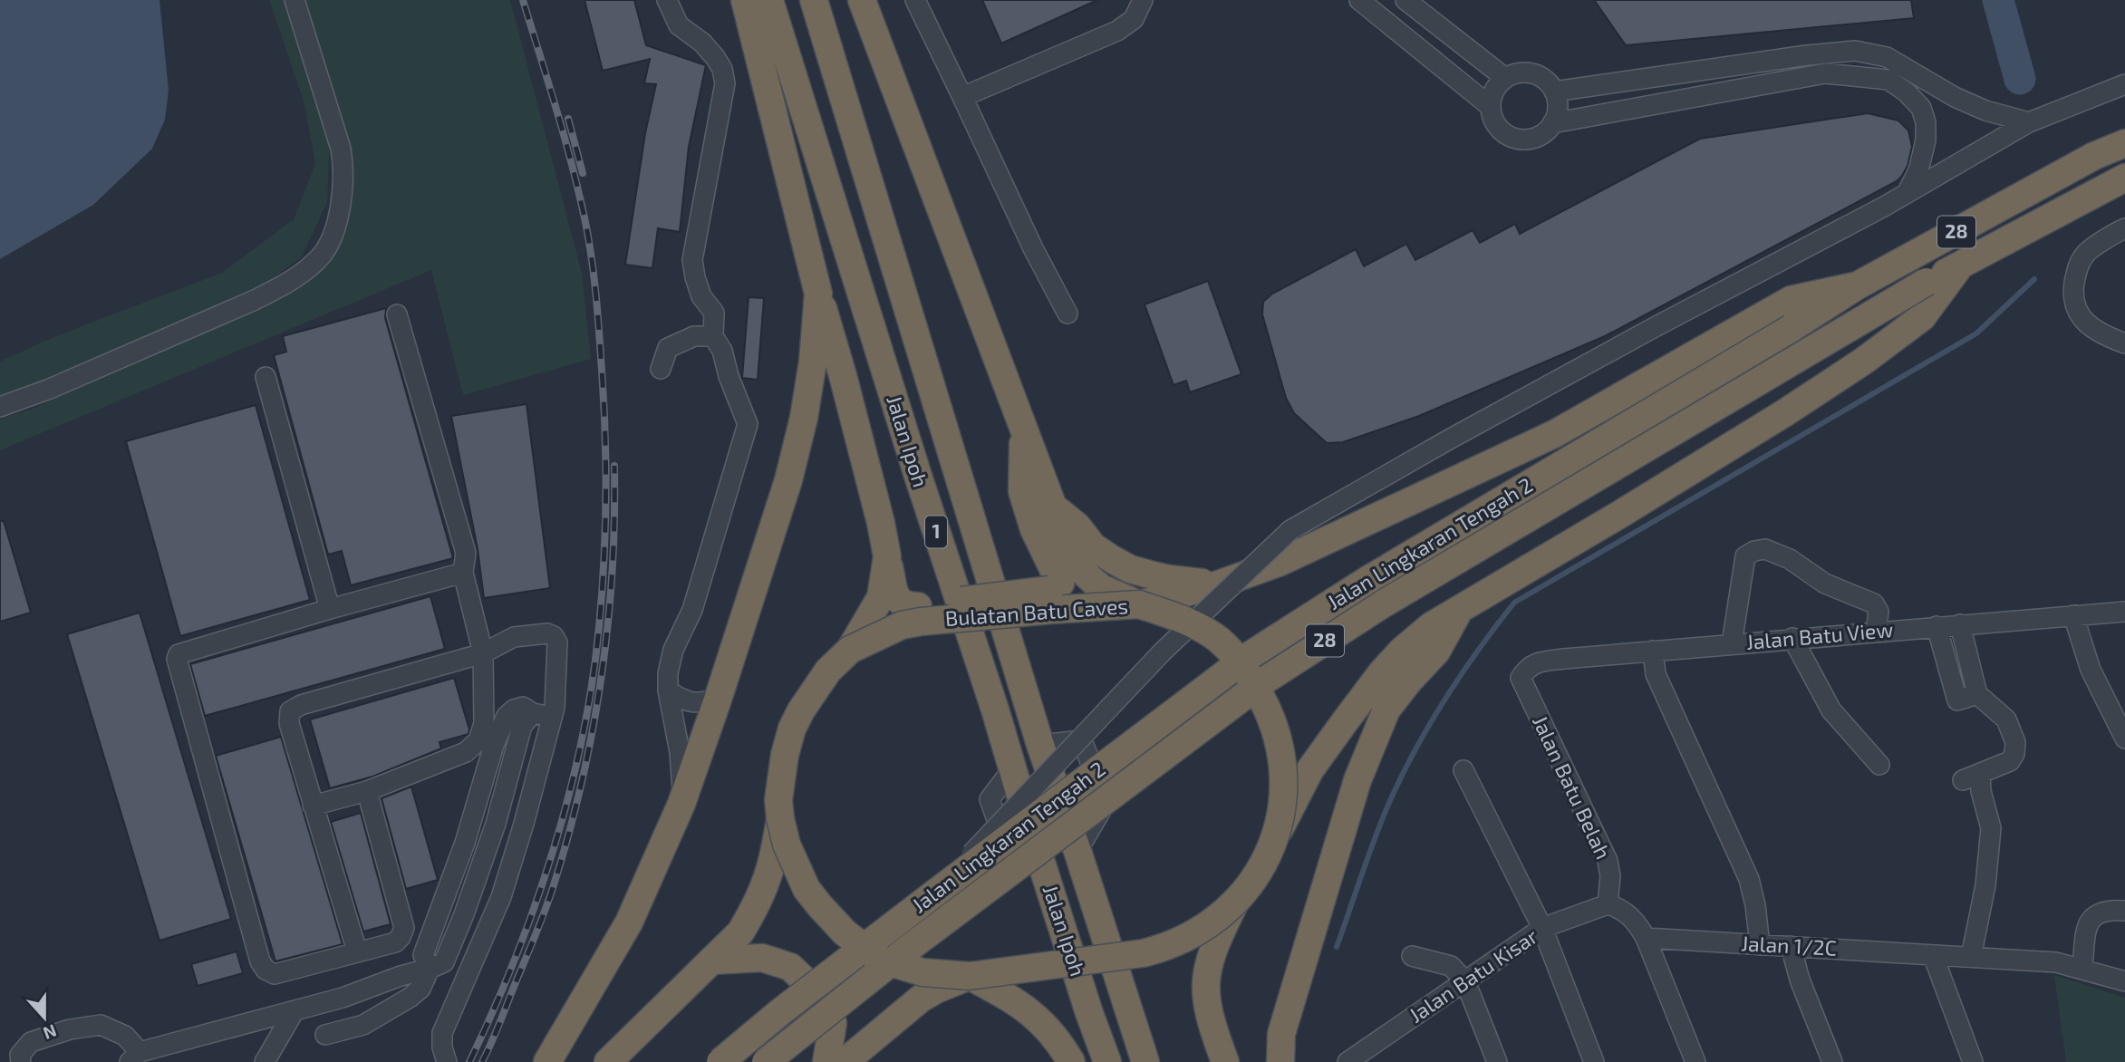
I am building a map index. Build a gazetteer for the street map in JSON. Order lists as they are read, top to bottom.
{
  "streets": {
    "highway": [
      "28",
      "Jalan Ipoh",
      "1",
      "Jalan Lingkaran Tengah 2",
      "Bulatan Batu Caves"
    ],
    "street": [
      "Jalan Batu View",
      "Jalan Batu Belah",
      "Jalan 1/2C",
      "Jalan Batu Kisar"
    ]
  },
  "crossings": [
    ["Jalan Batu View", "Jalan Batu Belah"],
    ["Jalan Batu Belah", "Jalan Batu Kisar"]
  ],
  "north": "bottom"
}
